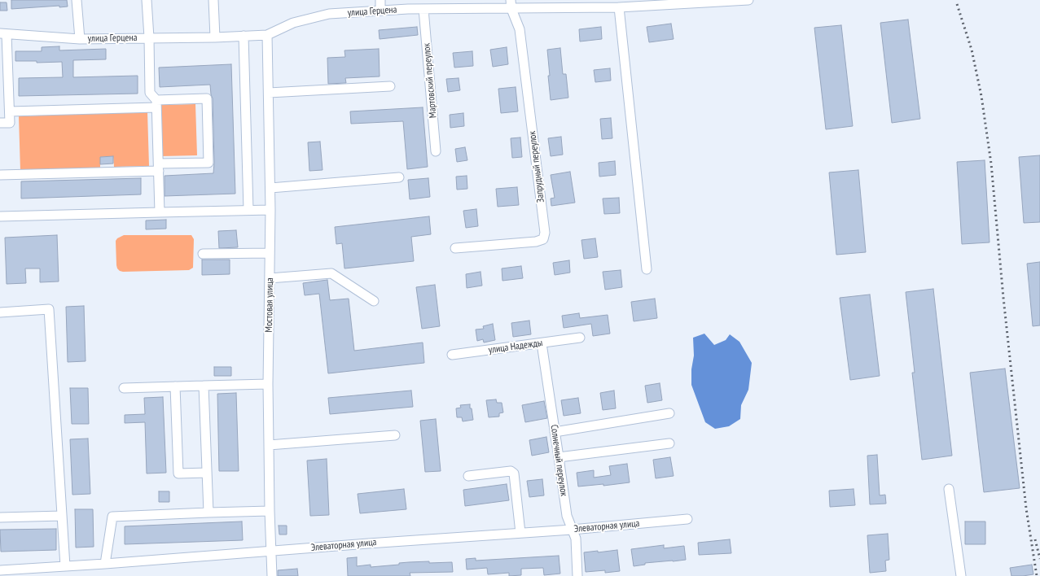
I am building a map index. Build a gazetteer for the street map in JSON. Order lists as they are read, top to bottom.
{
  "streets": {
    "street": [
      "улица Герцена",
      "Мартовский переулок",
      "Запрудный переулок",
      "Мостовая улица",
      "улица Надежды",
      "Солнечный переулок",
      "Элеваторная улица"
    ]
  },
  "crossings": [
    ["улица Герцена", "Мартовский переулок"],
    ["улица Герцена", "Запрудный переулок"],
    ["улица Герцена", "Мостовая улица"],
    ["Мостовая улица", "Элеваторная улица"],
    ["улица Надежды", "Солнечный переулок"],
    ["Солнечный переулок", "Элеваторная улица"]
  ]
}
